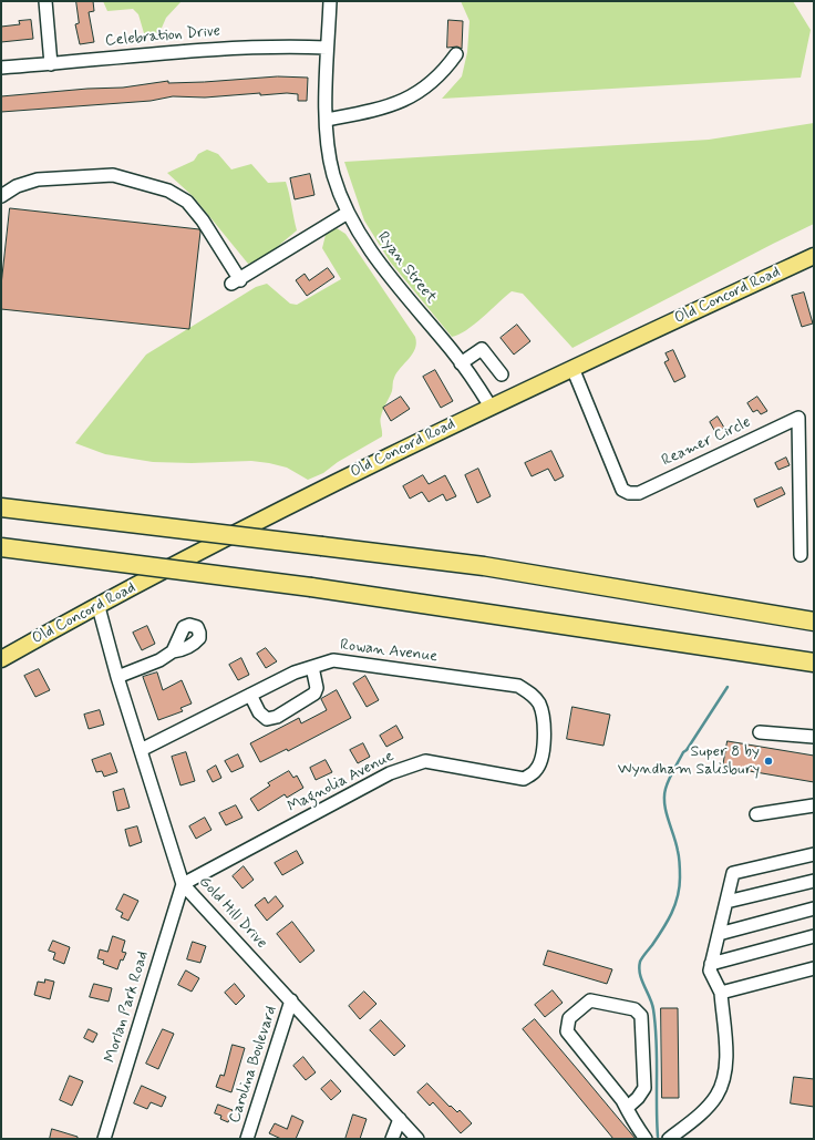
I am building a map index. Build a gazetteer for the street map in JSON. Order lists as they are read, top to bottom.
{
  "streets": {
    "main road": ["Old Concord Road"],
    "street": [
      "Celebration Drive",
      "Ryan Street",
      "Reamer Circle",
      "Rowan Avenue",
      "Magnolia Avenue",
      "Gold Hill Drive",
      "Morlan Park Road",
      "Carolina Boulevard"
    ]
  },
  "crossings": [
    ["Celebration Drive", "Ryan Street"],
    ["Ryan Street", "Old Concord Road"],
    ["Old Concord Road", "Reamer Circle"],
    ["Old Concord Road", "Gold Hill Drive"],
    ["Rowan Avenue", "Magnolia Avenue"],
    ["Rowan Avenue", "Gold Hill Drive"],
    ["Magnolia Avenue", "Gold Hill Drive"],
    ["Magnolia Avenue", "Morlan Park Road"],
    ["Gold Hill Drive", "Morlan Park Road"],
    ["Gold Hill Drive", "Carolina Boulevard"]
  ],
  "places": ["Super 8 by Wyndham Salisbury"]
}
